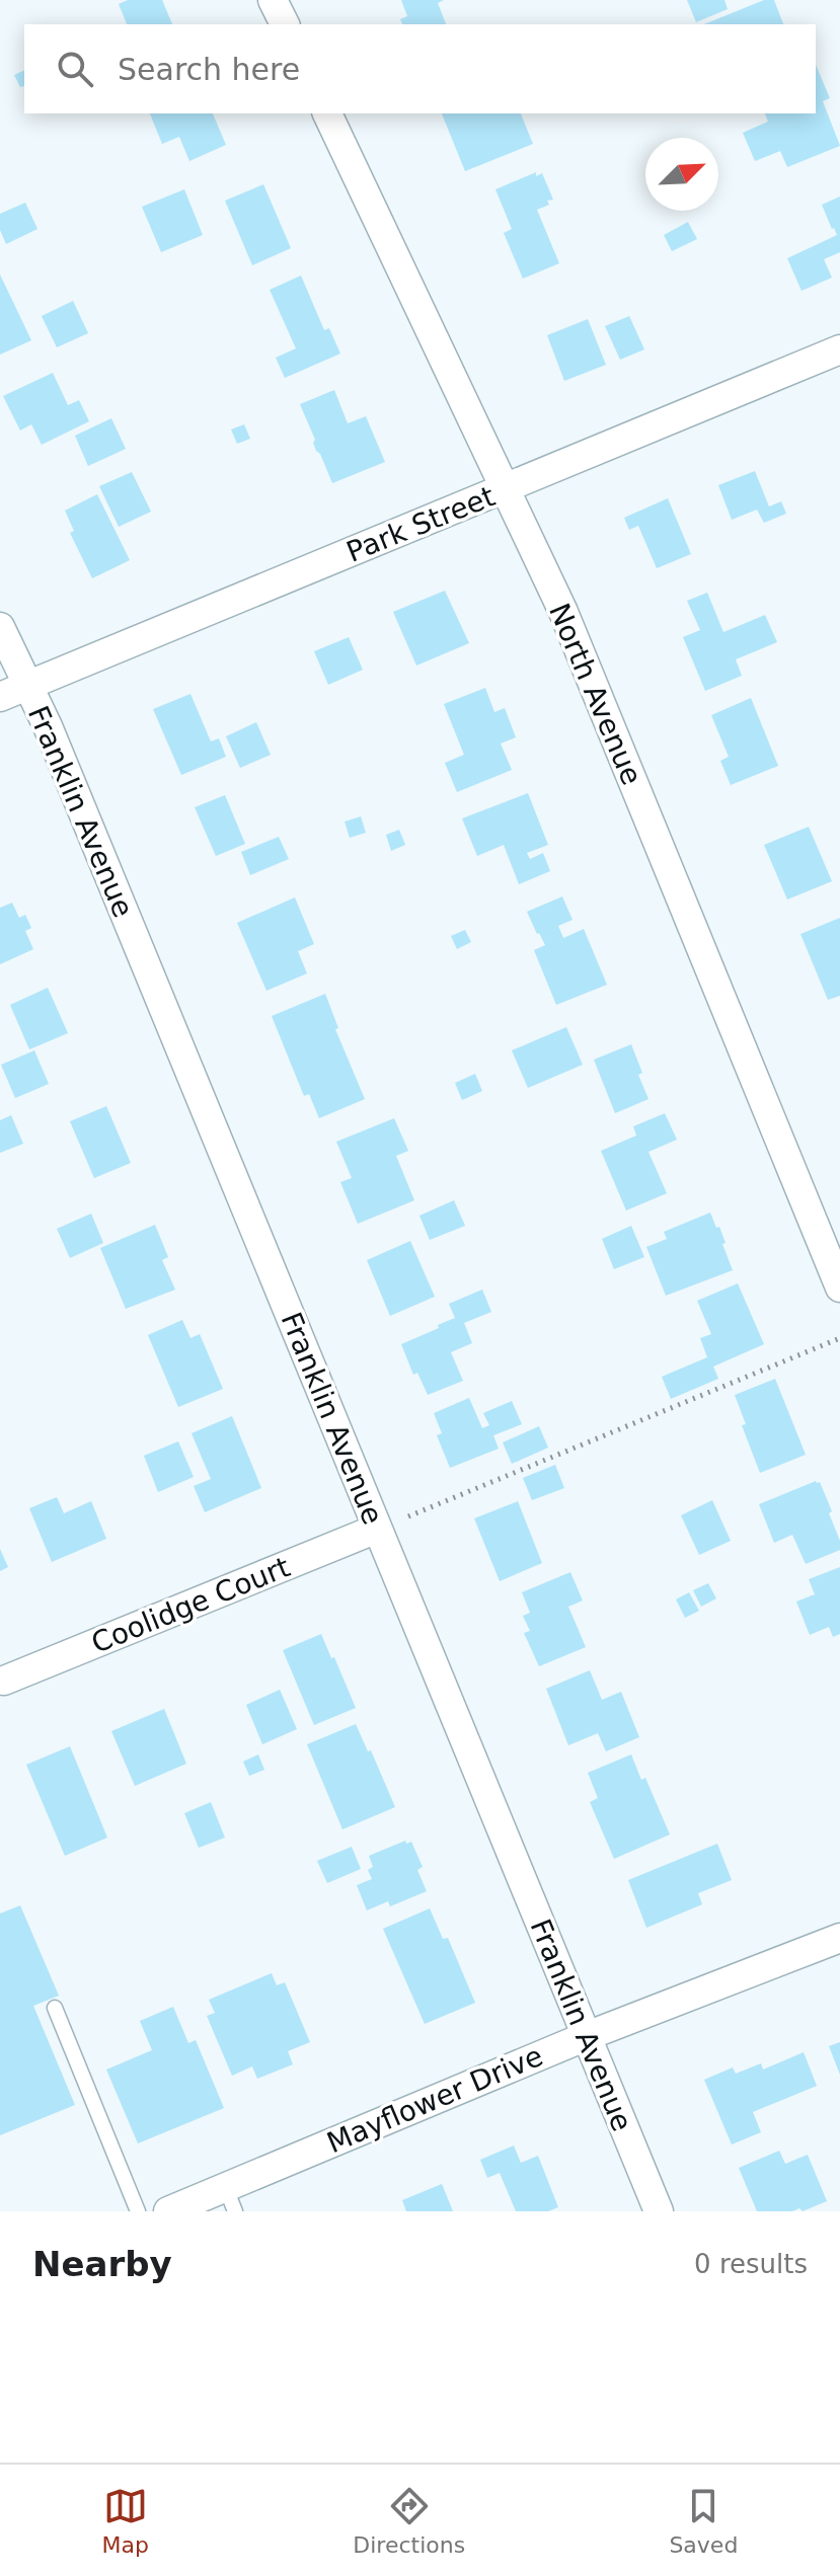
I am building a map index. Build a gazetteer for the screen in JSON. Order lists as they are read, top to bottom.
{
  "streets": {
    "street": [
      "Park Street",
      "North Avenue",
      "Franklin Avenue",
      "Coolidge Court",
      "Mayflower Drive"
    ]
  },
  "crossings": [
    ["Park Street", "North Avenue"],
    ["Park Street", "Franklin Avenue"],
    ["Franklin Avenue", "Coolidge Court"],
    ["Franklin Avenue", "Mayflower Drive"]
  ],
  "north": "top right",
  "page": {
    "search": "Search here",
    "heading": ["Nearby", "0 results"],
    "nav": ["Map", "Directions", "Saved"]
  }
}
